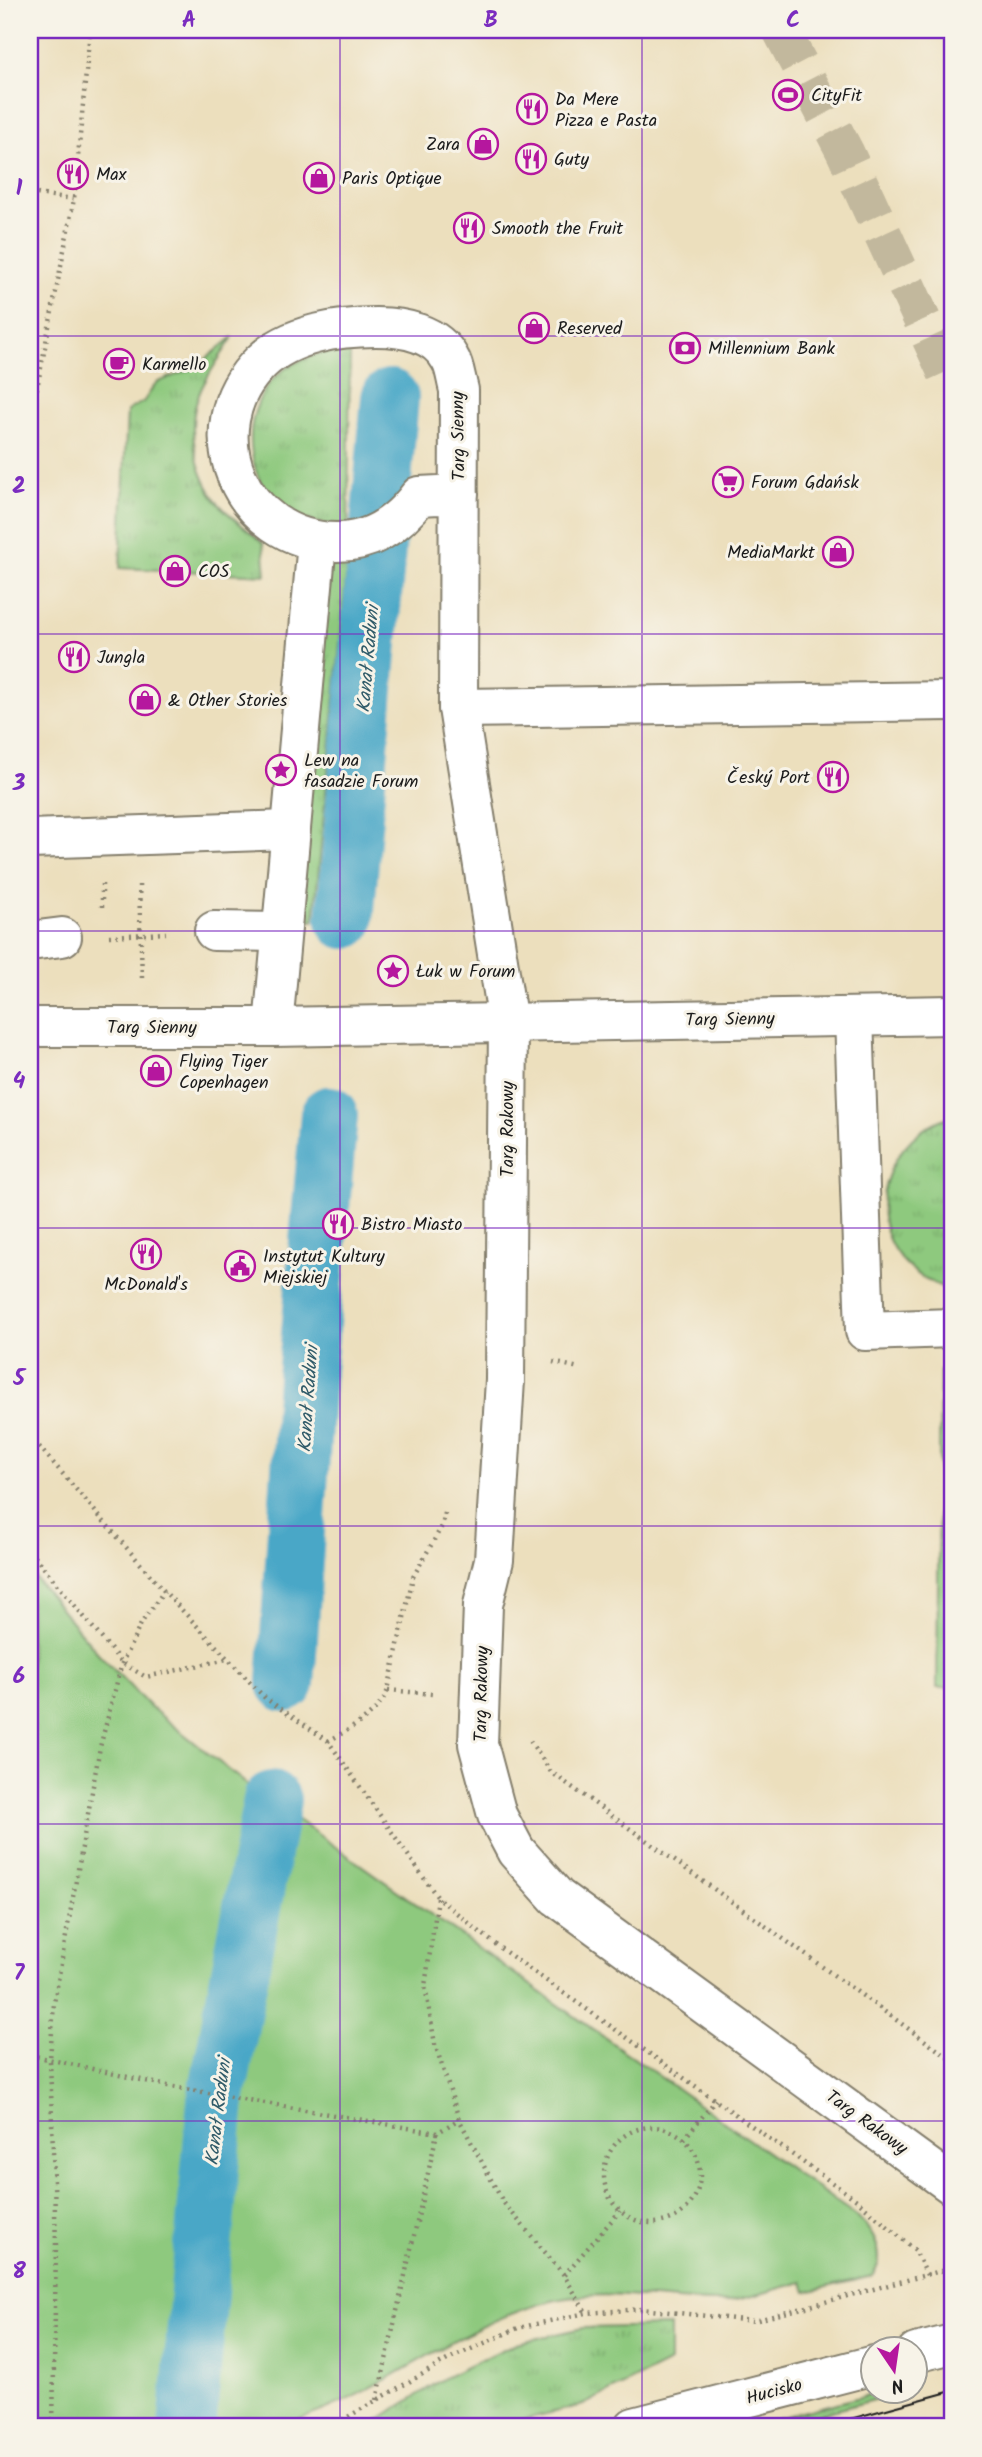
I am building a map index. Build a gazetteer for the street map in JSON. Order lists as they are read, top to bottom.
{
  "streets": {
    "street": ["Targ Sienny", "Targ Rakowy", "Hucisko"]
  },
  "crossings": [
    ["Targ Sienny", "Targ Rakowy"]
  ],
  "water": ["Kanał Raduni"],
  "places": {
    "sports": ["CityFit"],
    "restaurant": [
      "Da Mere Pizza e Pasta",
      "Guty",
      "Max",
      "Smooth the Fruit",
      "Jungla",
      "Český Port",
      "Bistro Miasto",
      "McDonald's"
    ],
    "shop": [
      "Zara",
      "Paris Optique",
      "Reserved",
      "MediaMarkt",
      "COS",
      "& Other Stories",
      "Flying Tiger Copenhagen"
    ],
    "bank": ["Millennium Bank"],
    "cafe": ["Karmello"],
    "supermarket": ["Forum Gdańsk"],
    "place": ["Lew na fasadzie Forum", "Łuk w Forum"],
    "public building": ["Instytut Kultury Miejskiej"]
  },
  "north": "bottom",
  "grid": {
    "columns": ["A", "B", "C"],
    "rows": [
      "1",
      "2",
      "3",
      "4",
      "5",
      "6",
      "7",
      "8"
    ]
  }
}
